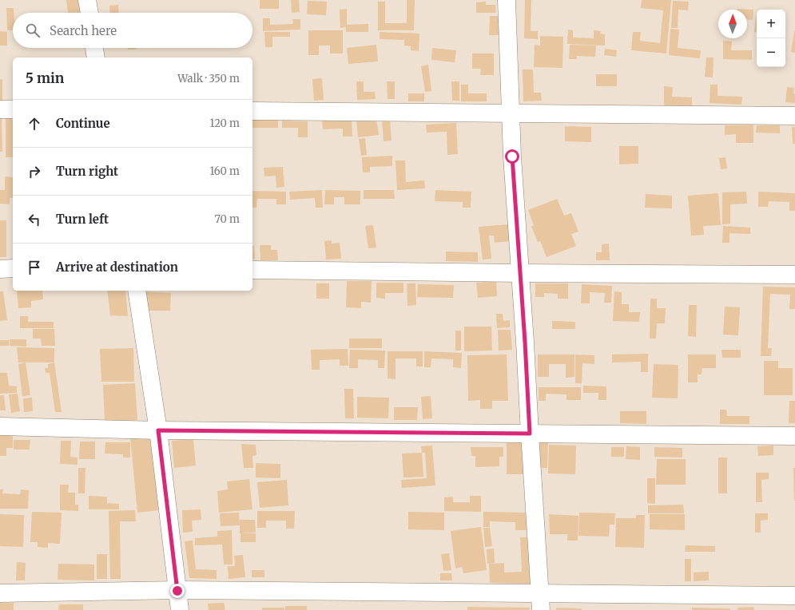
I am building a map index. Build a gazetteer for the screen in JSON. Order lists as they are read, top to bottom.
{
  "north": "top",
  "page": {
    "map_buttons": ["+", "−"],
    "search": "Search here",
    "heading": ["5 min", "Walk · 350 m"],
    "list": [
      ["Continue", "120 m"],
      ["Turn right", "160 m"],
      ["Turn left", "70 m"],
      "Arrive at destination"
    ]
  }
}
